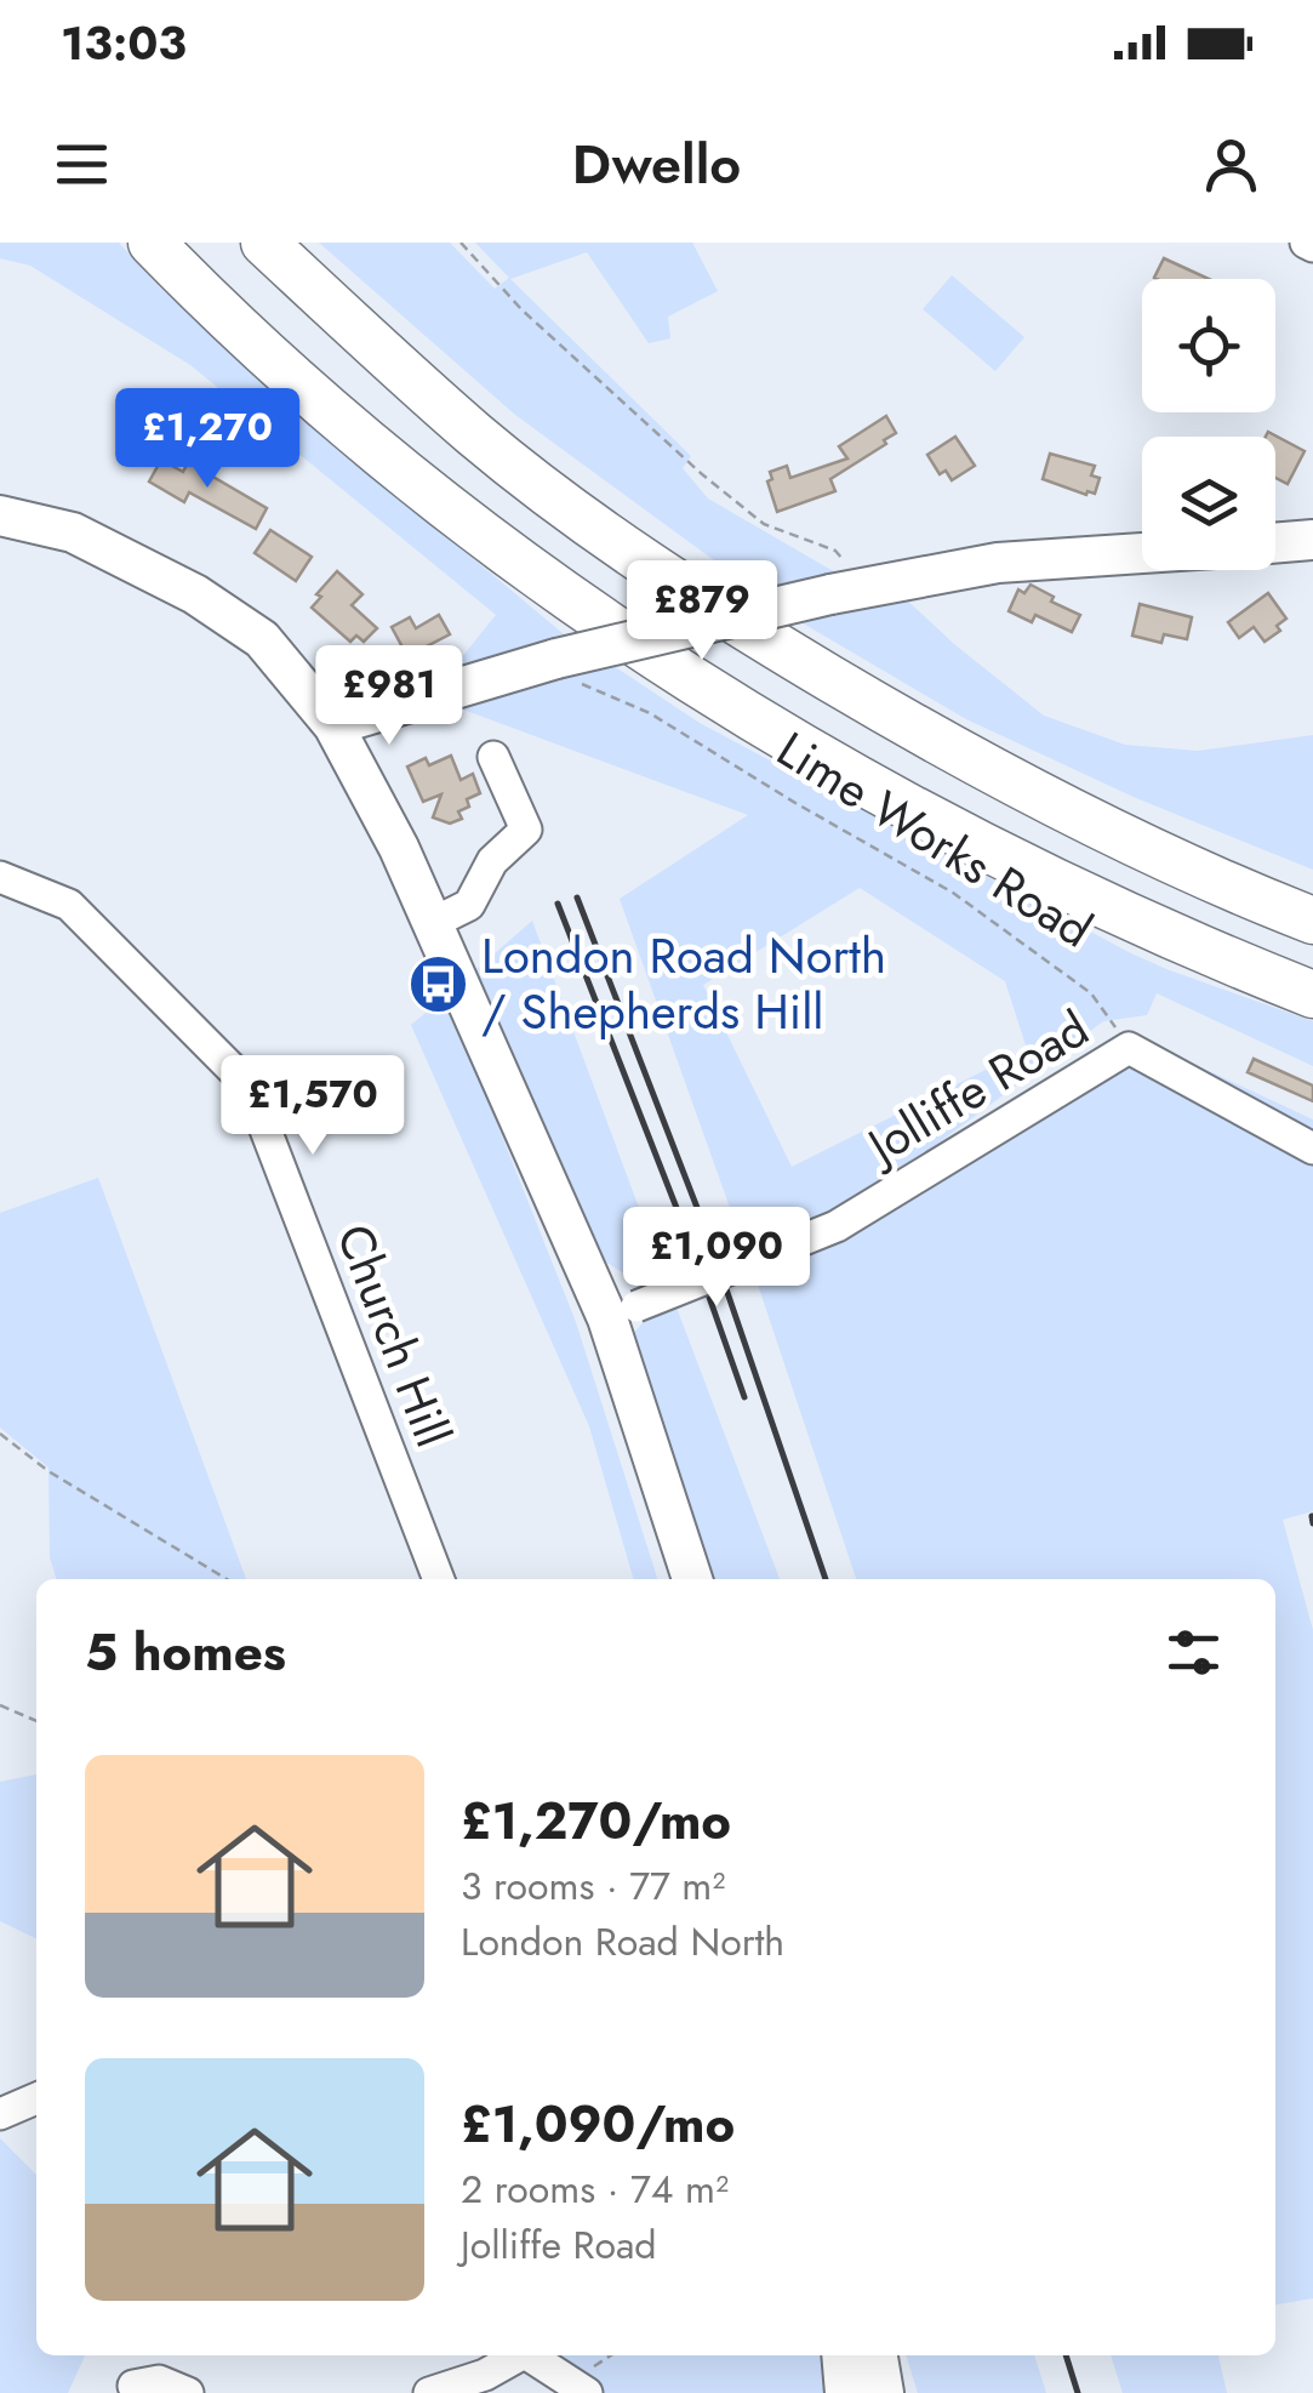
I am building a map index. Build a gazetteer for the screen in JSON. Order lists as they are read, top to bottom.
{
  "streets": {
    "street": ["Jolliffe Road", "Church Hill"],
    "path": ["Lime Works Road"]
  },
  "crossings": [
    ["Lime Works Road", "Jolliffe Road"]
  ],
  "places": {
    "bus stop": ["London Road North / Shepherds Hill"]
  },
  "page": {
    "status": "13:03",
    "header": "Dwello",
    "price": [
      "£1,270",
      "£879",
      "£981",
      "£1,570",
      "£1,090"
    ],
    "heading": "5 homes",
    "list": [
      {
        "name": "£1,270/mo",
        "note": "3 rooms · 77 m² · London Road North"
      },
      {
        "name": "£1,090/mo",
        "note": "2 rooms · 74 m² · Jolliffe Road"
      }
    ]
  }
}
